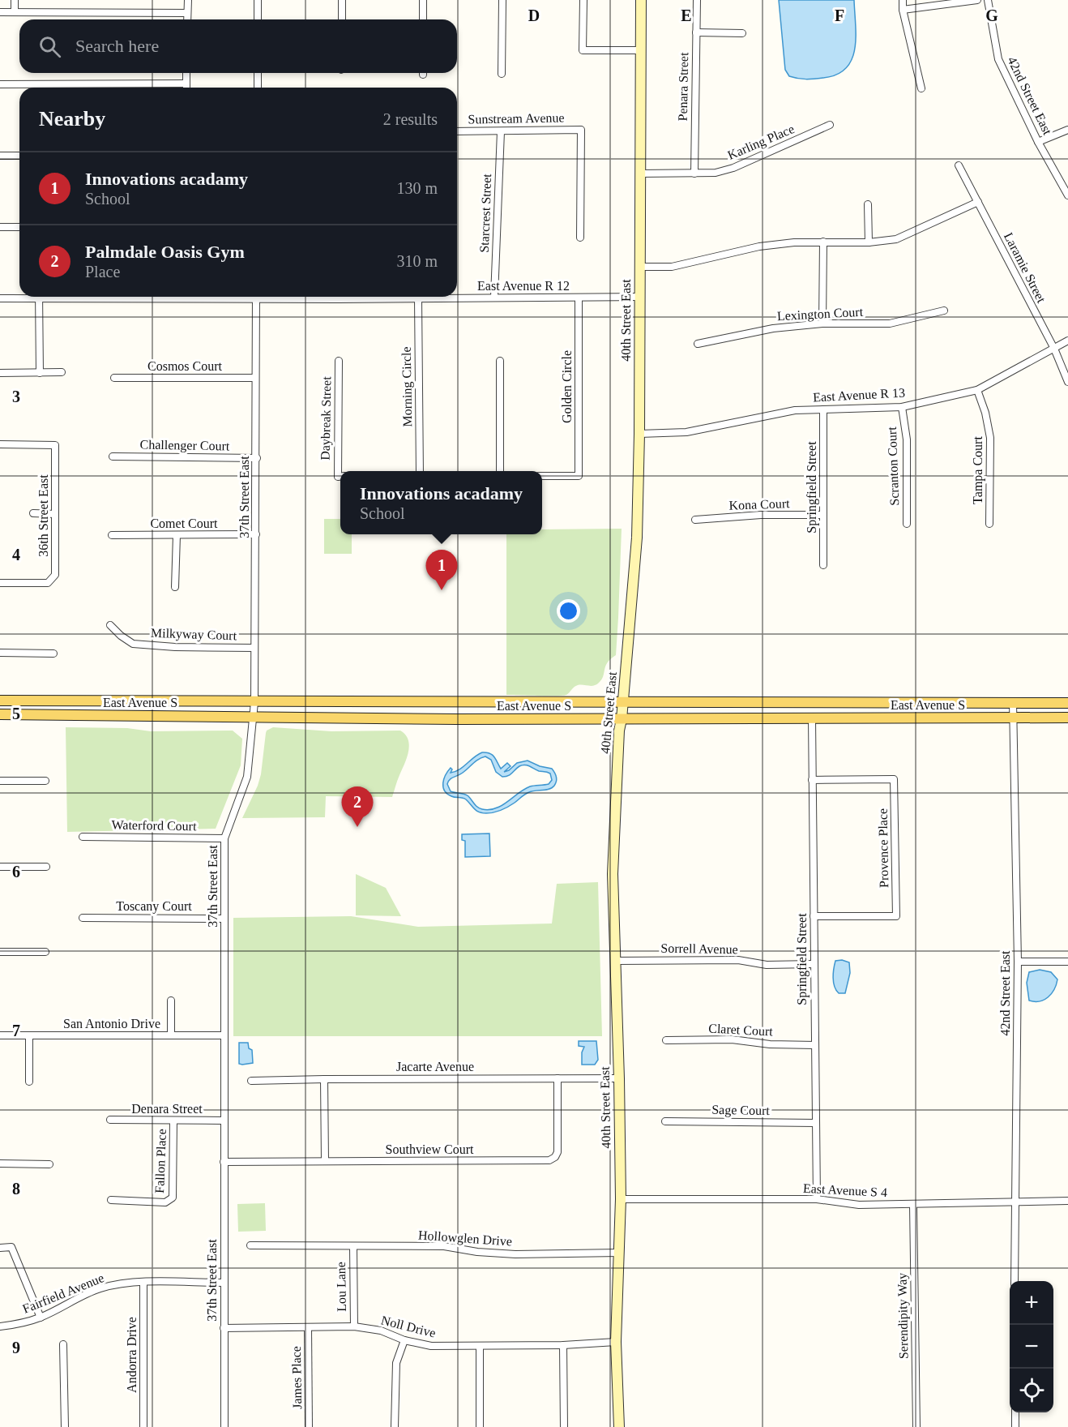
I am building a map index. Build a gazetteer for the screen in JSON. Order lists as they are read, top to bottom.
{
  "streets": {
    "main road": ["40th Street East", "East Avenue S"],
    "street": [
      "Penara Street",
      "42nd Street East",
      "Sunstream Avenue",
      "Karling Place",
      "Starcrest Street",
      "Laramie Street",
      "East Avenue R 12",
      "Lexington Court",
      "Cosmos Court",
      "Morning Circle",
      "Golden Circle",
      "East Avenue R 13",
      "Daybreak Street",
      "Challenger Court",
      "Scranton Court",
      "Tampa Court",
      "Springfield Street",
      "37th Street East",
      "Kona Court",
      "36th Street East",
      "Comet Court",
      "Milkyway Court",
      "Waterford Court",
      "Provence Place",
      "Toscany Court",
      "Sorrell Avenue",
      "San Antonio Drive",
      "Claret Court",
      "Jacarte Avenue",
      "Denara Street",
      "Sage Court",
      "Southview Court",
      "Fallon Place",
      "East Avenue S 4",
      "Hollowglen Drive",
      "Lou Lane",
      "Fairfield Avenue",
      "Serendipity Way",
      "Noll Drive",
      "Andorra Drive",
      "James Place"
    ]
  },
  "crossings": [
    ["Penara Street", "Karling Place"],
    ["42nd Street East", "East Avenue S"],
    ["42nd Street East", "East Avenue S 4"],
    ["Sunstream Avenue", "Starcrest Street"],
    ["Karling Place", "40th Street East"],
    ["Starcrest Street", "East Avenue R 12"],
    ["Laramie Street", "East Avenue R 13"],
    ["East Avenue R 12", "40th Street East"],
    ["East Avenue R 12", "Morning Circle"],
    ["East Avenue R 12", "Golden Circle"],
    ["40th Street East", "East Avenue R 13"],
    ["40th Street East", "East Avenue S"],
    ["40th Street East", "Sorrell Avenue"],
    ["40th Street East", "Jacarte Avenue"],
    ["40th Street East", "East Avenue S 4"],
    ["40th Street East", "Hollowglen Drive"],
    ["40th Street East", "Noll Drive"],
    ["Cosmos Court", "37th Street East"],
    ["East Avenue R 13", "Scranton Court"],
    ["East Avenue R 13", "Tampa Court"],
    ["East Avenue R 13", "Springfield Street"],
    ["Challenger Court", "37th Street East"],
    ["Springfield Street", "Kona Court"],
    ["Springfield Street", "East Avenue S"],
    ["Springfield Street", "Provence Place"],
    ["Springfield Street", "Sorrell Avenue"],
    ["Springfield Street", "Claret Court"],
    ["Springfield Street", "Sage Court"],
    ["Springfield Street", "East Avenue S 4"],
    ["37th Street East", "Comet Court"],
    ["37th Street East", "Milkyway Court"],
    ["37th Street East", "East Avenue S"],
    ["37th Street East", "Waterford Court"],
    ["37th Street East", "Toscany Court"],
    ["37th Street East", "San Antonio Drive"],
    ["37th Street East", "Denara Street"],
    ["37th Street East", "Southview Court"],
    ["37th Street East", "Fairfield Avenue"],
    ["37th Street East", "Noll Drive"],
    ["Jacarte Avenue", "Southview Court"],
    ["Denara Street", "Fallon Place"],
    ["East Avenue S 4", "Serendipity Way"],
    ["Hollowglen Drive", "Lou Lane"],
    ["Lou Lane", "Noll Drive"],
    ["Fairfield Avenue", "Andorra Drive"],
    ["Noll Drive", "James Place"]
  ],
  "page": {
    "search": "Search here",
    "heading": ["Nearby", "2 results"],
    "list": [
      {
        "mark": "1",
        "name": "Innovations acadamy",
        "note": "School",
        "value": "130 m"
      },
      {
        "mark": "2",
        "name": "Palmdale Oasis Gym",
        "note": "Place",
        "value": "310 m"
      }
    ],
    "popup": ["Innovations acadamy", "School"],
    "pins": ["1", "2"],
    "map_buttons": ["+", "−"]
  },
  "grid": {
    "columns": [
      "D",
      "E",
      "F",
      "G"
    ],
    "rows": [
      "3",
      "4",
      "5",
      "6",
      "7",
      "8",
      "9"
    ]
  }
}
